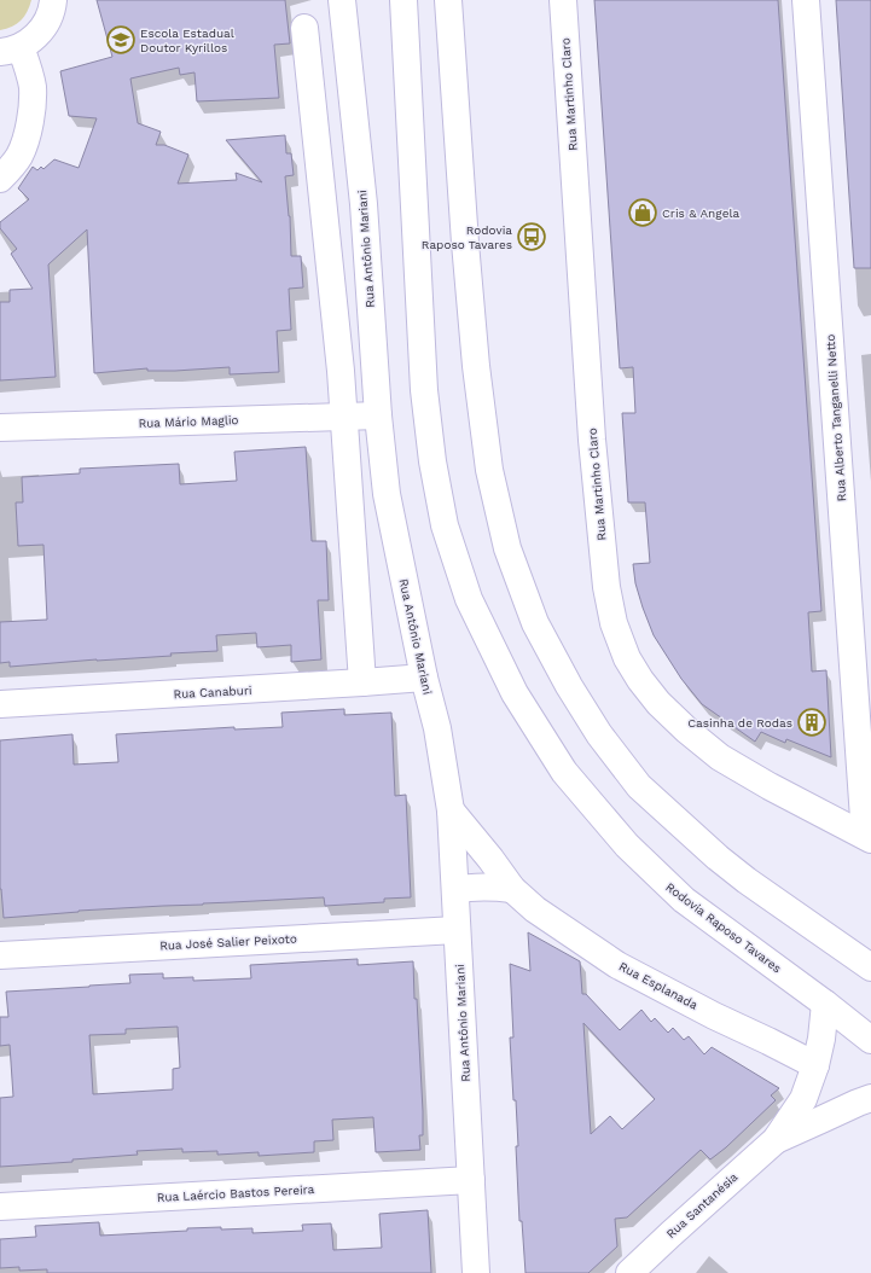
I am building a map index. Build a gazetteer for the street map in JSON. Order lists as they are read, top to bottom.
{
  "streets": {
    "main road": [
      "Rua Martinho Claro",
      "Rua Antônio Mariani",
      "Rua Alberto Tanganelli Netto",
      "Rua Mário Maglio",
      "Rua Canaburi",
      "Rodovia Raposo Tavares",
      "Rua José Salier Peixoto",
      "Rua Esplanada",
      "Rua Laércio Bastos Pereira",
      "Rua Santanésia"
    ]
  },
  "crossings": [
    ["Rua Martinho Claro", "Rua Alberto Tanganelli Netto"],
    ["Rua Antônio Mariani", "Rua Mário Maglio"],
    ["Rua Antônio Mariani", "Rua Canaburi"],
    ["Rua Antônio Mariani", "Rua José Salier Peixoto"],
    ["Rua Antônio Mariani", "Rua Esplanada"],
    ["Rua Antônio Mariani", "Rua Laércio Bastos Pereira"],
    ["Rodovia Raposo Tavares", "Rua Santanésia"],
    ["Rua Esplanada", "Rua Santanésia"]
  ],
  "places": {
    "school or university": ["Escola Estadual Doutor Kyrillos"],
    "shop": ["Cris & Angela"],
    "bus stop": ["Rodovia Raposo Tavares"],
    "building": ["Casinha de Rodas"]
  }
}
